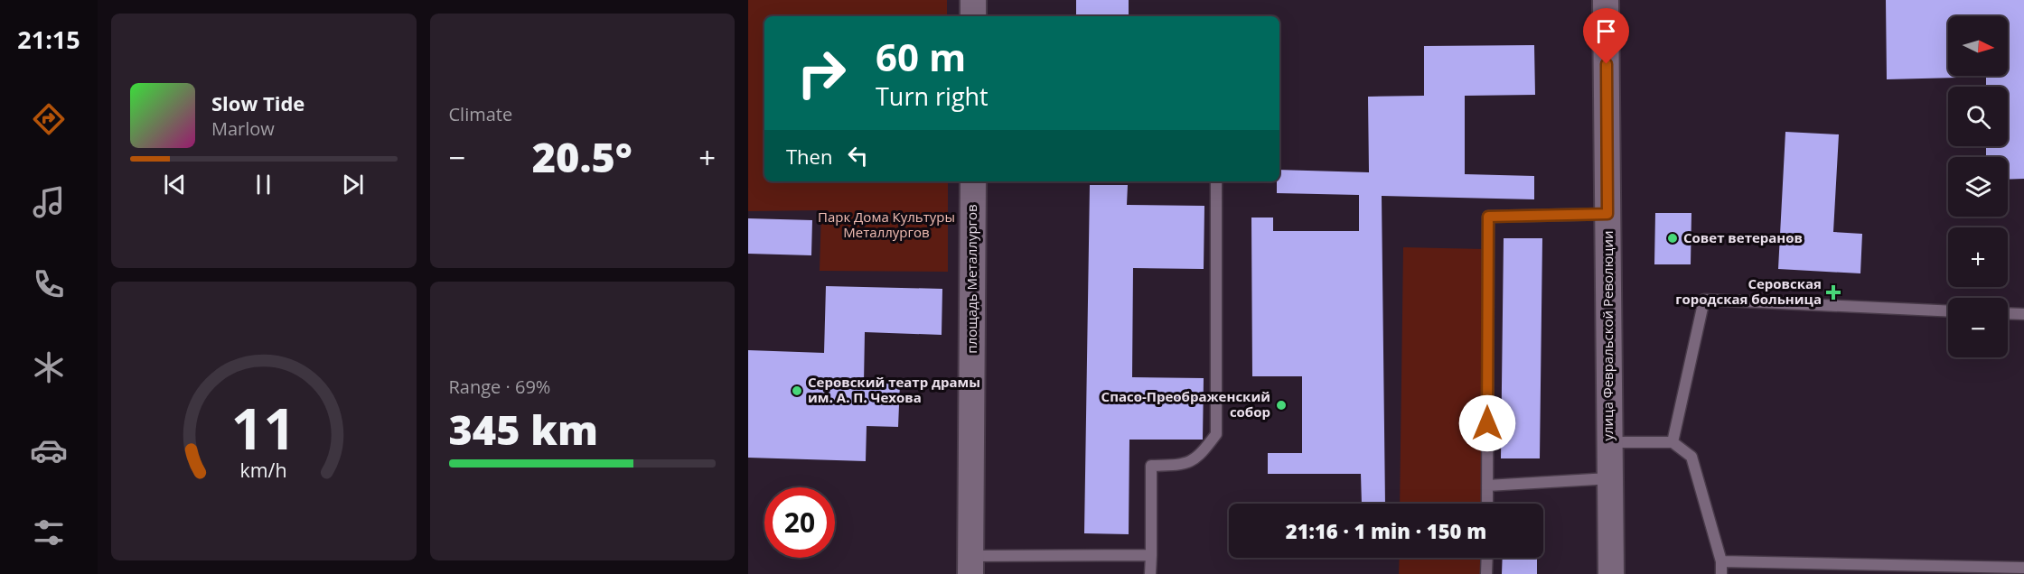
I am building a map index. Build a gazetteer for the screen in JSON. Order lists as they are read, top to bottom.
{
  "streets": {
    "street": ["площадь Металлургов", "улица Февральской Революции"]
  },
  "parks": ["Парк Дома Культуры Металлургов"],
  "places": {
    "other": ["Совет ветеранов", "Серовский театр драмы им. А. П. Чехова", "Спасо-Преображенский собор"],
    "health": ["Серовская городская больница"]
  },
  "north": "right",
  "page": {
    "tabs": "21:15",
    "tile": [
      "Climate",
      ["Range · 69%", "345 km"]
    ],
    "map_buttons": ["+", "−"],
    "turn": ["60 m", "Turn right"],
    "song": ["Slow Tide", "Marlow"],
    "then": "Then",
    "heat": ["−", "20.5°", "+"],
    "limit": "20",
    "trip": "21:16 · 1 min · 150 m",
    "gauge": ["11", "km/h"]
  }
}
